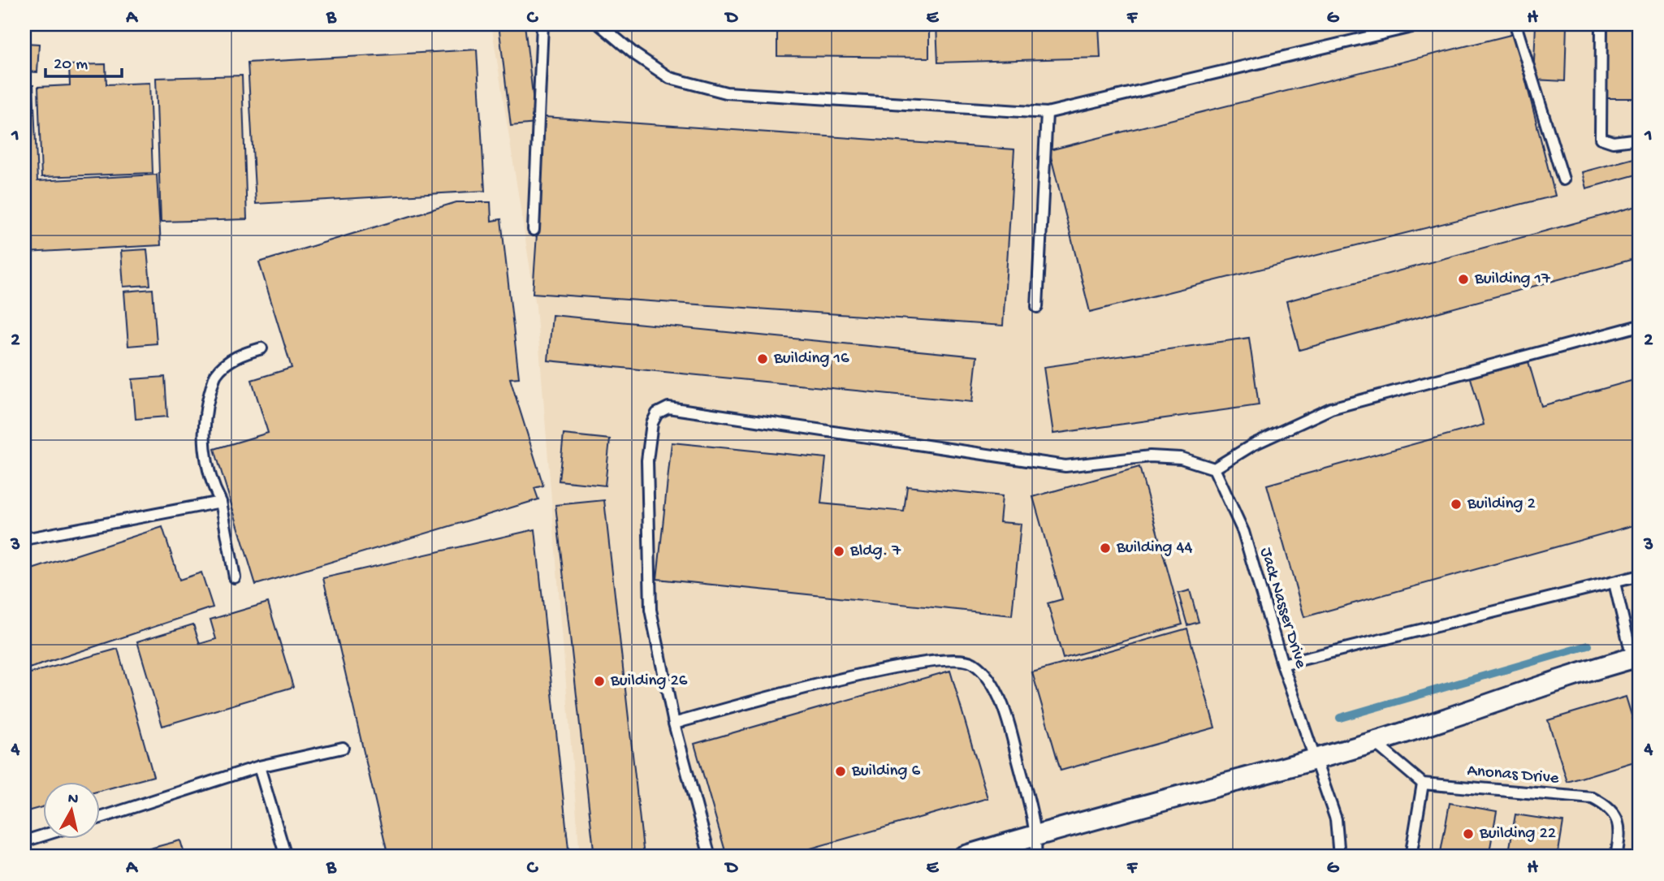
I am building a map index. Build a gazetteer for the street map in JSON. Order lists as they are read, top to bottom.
{
  "streets": {
    "lane": ["Jack Nasser Drive", "Anonas Drive"]
  },
  "places": [
    "Building 17",
    "Building 16",
    "Building 2",
    "Building 44",
    "Bldg. 7",
    "Building 26",
    "Building 6",
    "Building 22"
  ],
  "scale_bar": "20 m",
  "north": "top",
  "grid": {
    "columns": [
      "A",
      "B",
      "C",
      "D",
      "E",
      "F",
      "G",
      "H"
    ],
    "rows": [
      "1",
      "2",
      "3",
      "4"
    ]
  }
}
